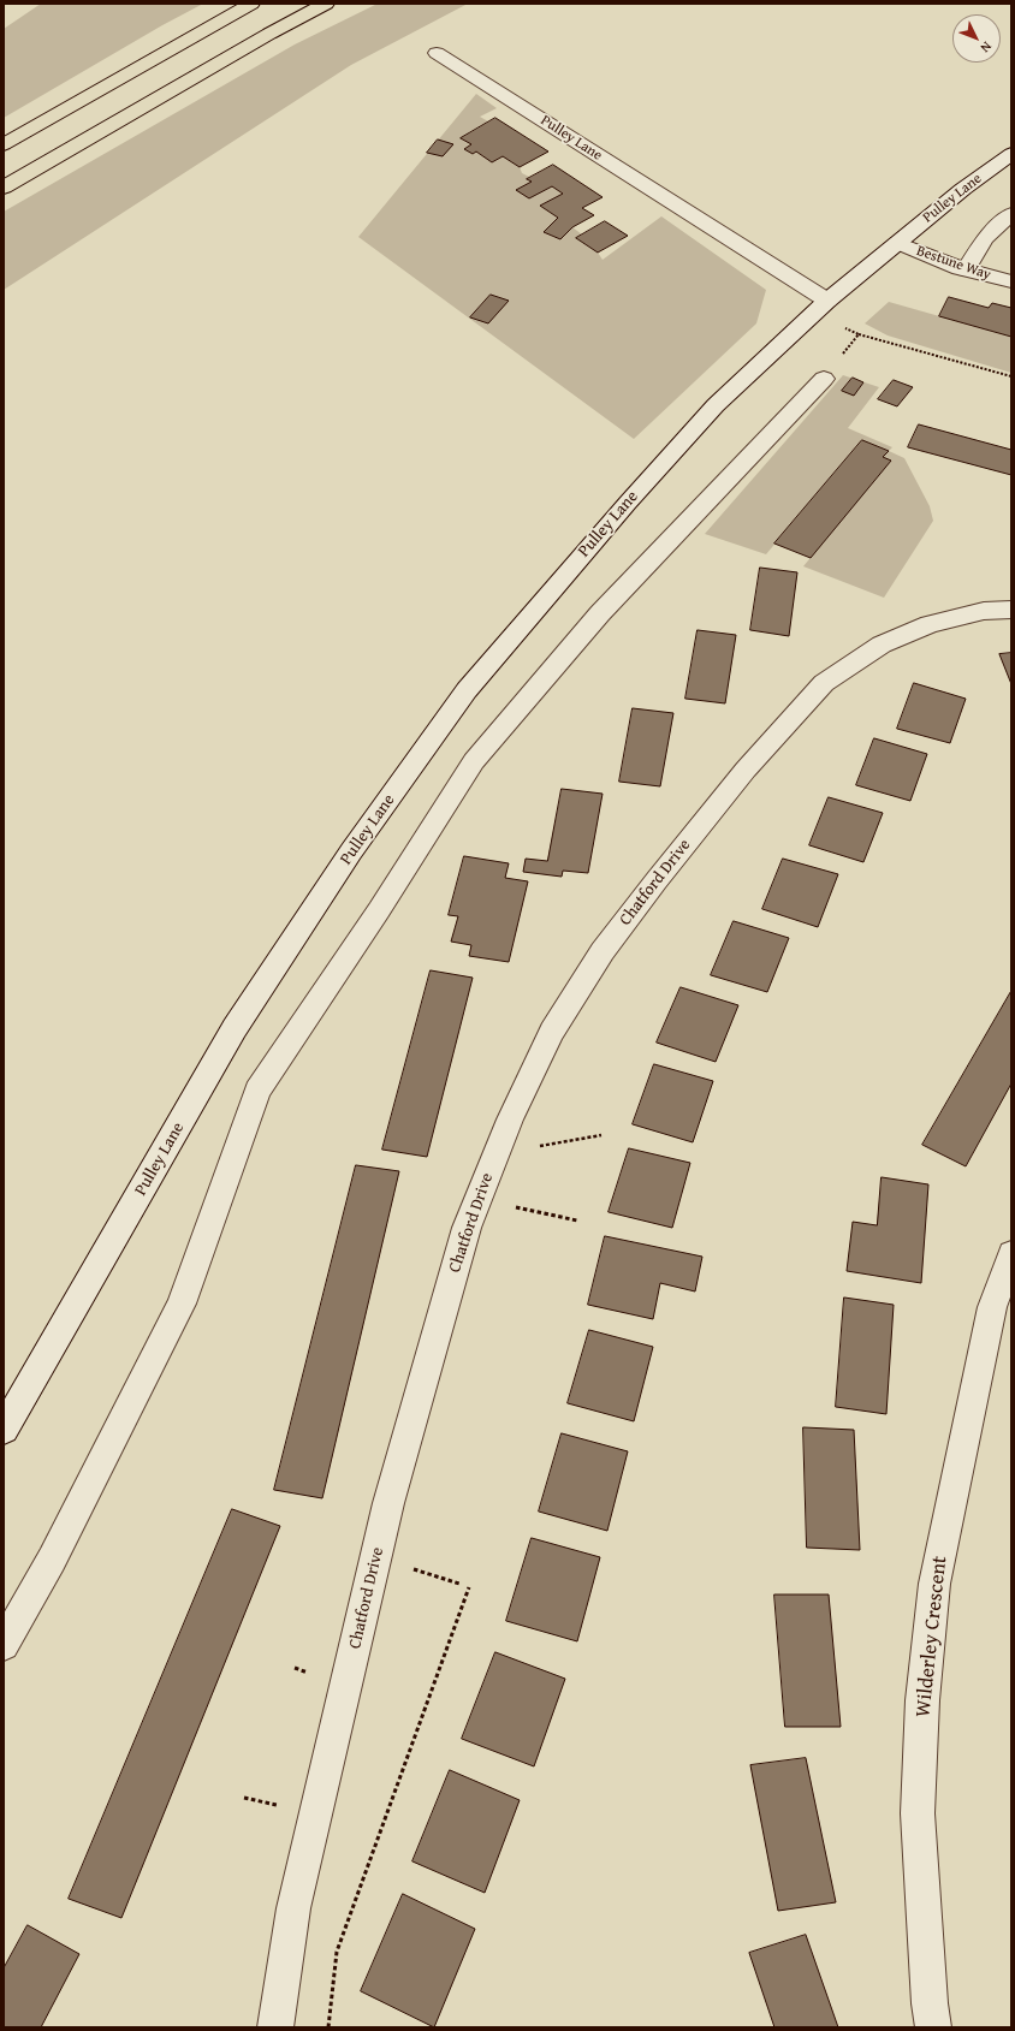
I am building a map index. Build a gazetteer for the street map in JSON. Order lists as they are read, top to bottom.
{
  "streets": {
    "street": [
      "Pulley Lane",
      "Bestune Way",
      "Chatford Drive",
      "Wilderley Crescent"
    ]
  },
  "crossings": [
    ["Pulley Lane", "Bestune Way"]
  ],
  "north": "bottom right"
}
